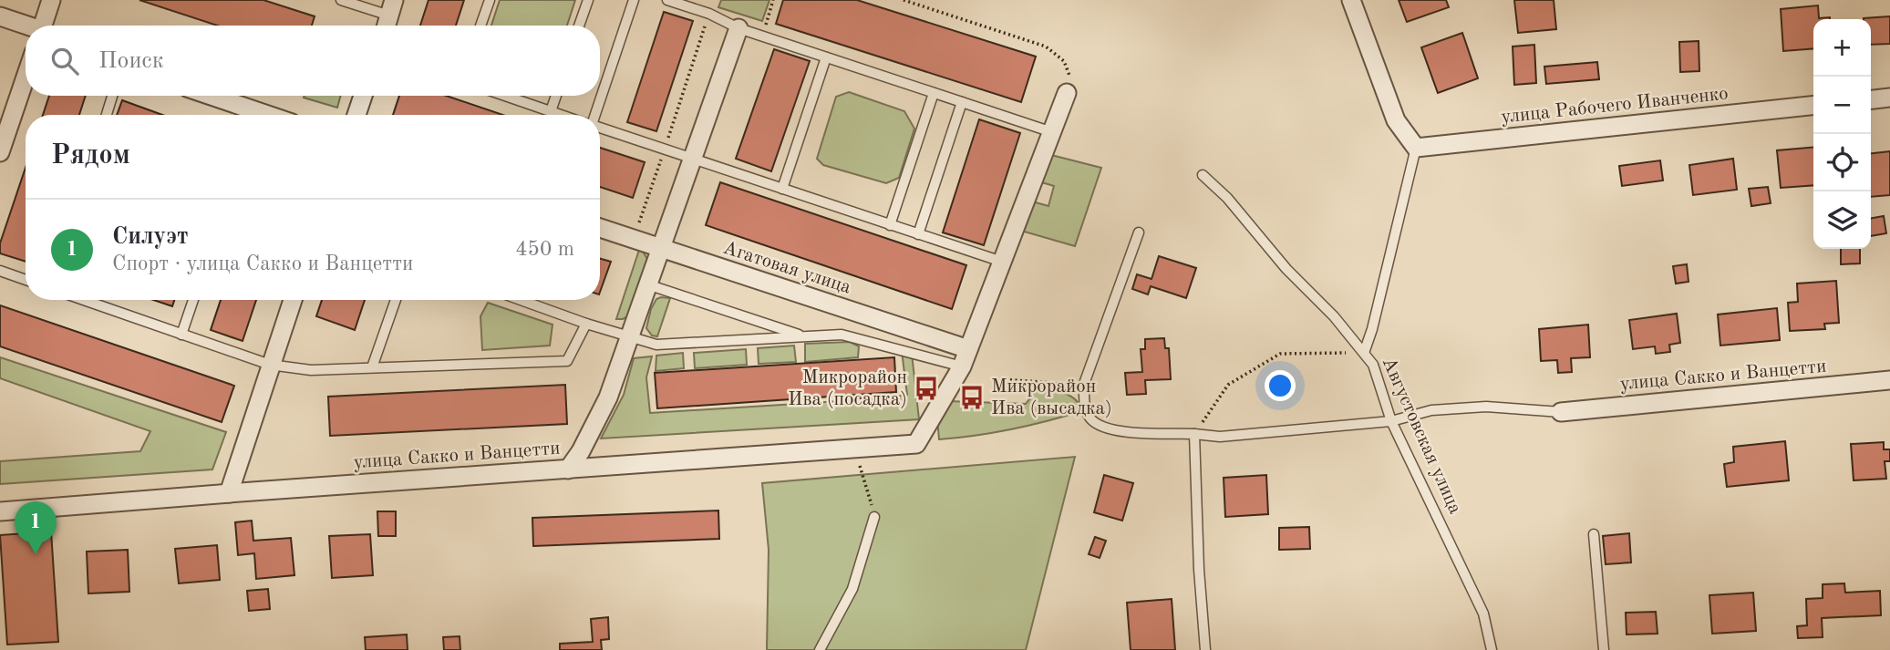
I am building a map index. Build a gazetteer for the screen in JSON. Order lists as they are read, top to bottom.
{
  "streets": {
    "street": ["улица Рабочего Иванченко", "Агатовая улица", "улица Сакко и Ванцетти"],
    "lane": ["Августовская улица"]
  },
  "places": {
    "bus stop": ["Микрорайон Ива (посадка)", "Микрорайон Ива (высадка)"]
  },
  "page": {
    "map_buttons": ["+", "−"],
    "search": "Поиск",
    "heading": "Рядом",
    "list": [
      {
        "mark": "1",
        "name": "Силуэт",
        "note": "Спорт · улица Сакко и Ванцетти",
        "value": "450 m"
      }
    ],
    "pins": "1"
  }
}
